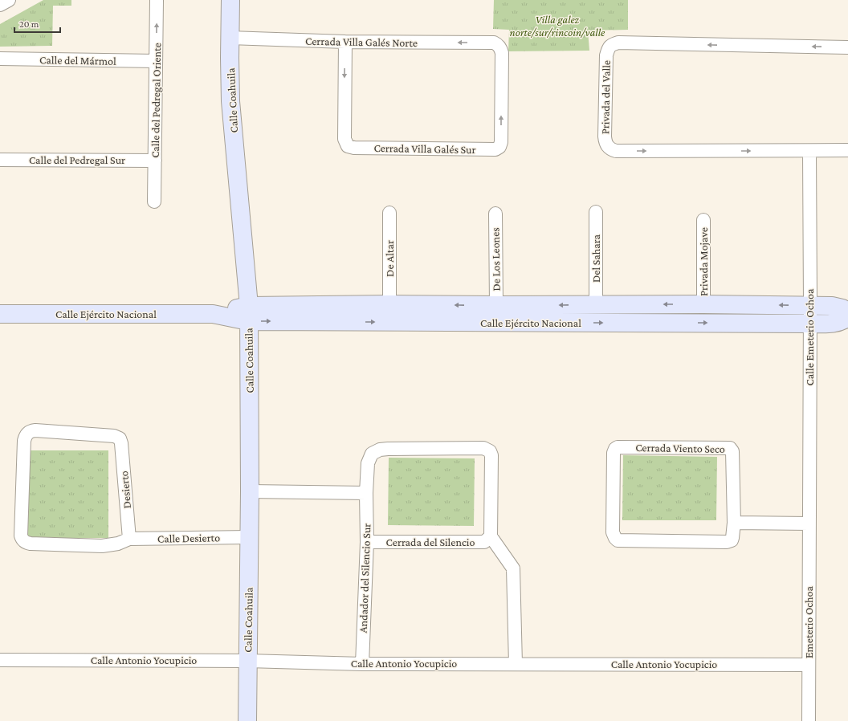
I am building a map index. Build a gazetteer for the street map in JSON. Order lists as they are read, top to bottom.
{
  "streets": {
    "street": [
      "Cerrada Villa Galés Norte",
      "Calle del Mármol",
      "Privada del Valle",
      "Calle del Pedregal Oriente",
      "Calle Coahuila",
      "Cerrada Villa Galés Sur",
      "Calle del Pedregal Sur",
      "De Altar",
      "Del Sahara",
      "De Los Leones",
      "Privada Mojave",
      "Calle Ejército Nacional",
      "Calle Emeterio Ochoa",
      "Cerrada Viento Seco",
      "Desierto",
      "Calle Desierto",
      "Cerrada del Silencio",
      "Andador del Silencio Sur",
      "Emeterio Ochoa",
      "Calle Antonio Yocupicio"
    ]
  },
  "crossings": [
    ["Cerrada Villa Galés Norte", "Calle Coahuila"],
    ["Cerrada Villa Galés Norte", "Cerrada Villa Galés Sur"],
    ["Calle del Mármol", "Calle del Pedregal Oriente"],
    ["Privada del Valle", "Calle Emeterio Ochoa"],
    ["Calle del Pedregal Oriente", "Calle del Pedregal Sur"],
    ["Calle Coahuila", "Calle Ejército Nacional"],
    ["Calle Coahuila", "Calle Desierto"],
    ["Calle Coahuila", "Calle Antonio Yocupicio"],
    ["De Altar", "Calle Ejército Nacional"],
    ["Del Sahara", "Calle Ejército Nacional"],
    ["De Los Leones", "Calle Ejército Nacional"],
    ["Privada Mojave", "Calle Ejército Nacional"],
    ["Calle Ejército Nacional", "Calle Emeterio Ochoa"],
    ["Calle Emeterio Ochoa", "Emeterio Ochoa"],
    ["Desierto", "Calle Desierto"],
    ["Cerrada del Silencio", "Andador del Silencio Sur"],
    ["Andador del Silencio Sur", "Calle Antonio Yocupicio"],
    ["Emeterio Ochoa", "Calle Antonio Yocupicio"]
  ],
  "parks": ["Villa galez norte/sur/rincoin/valle"],
  "scale_bar": "20 m"
}
